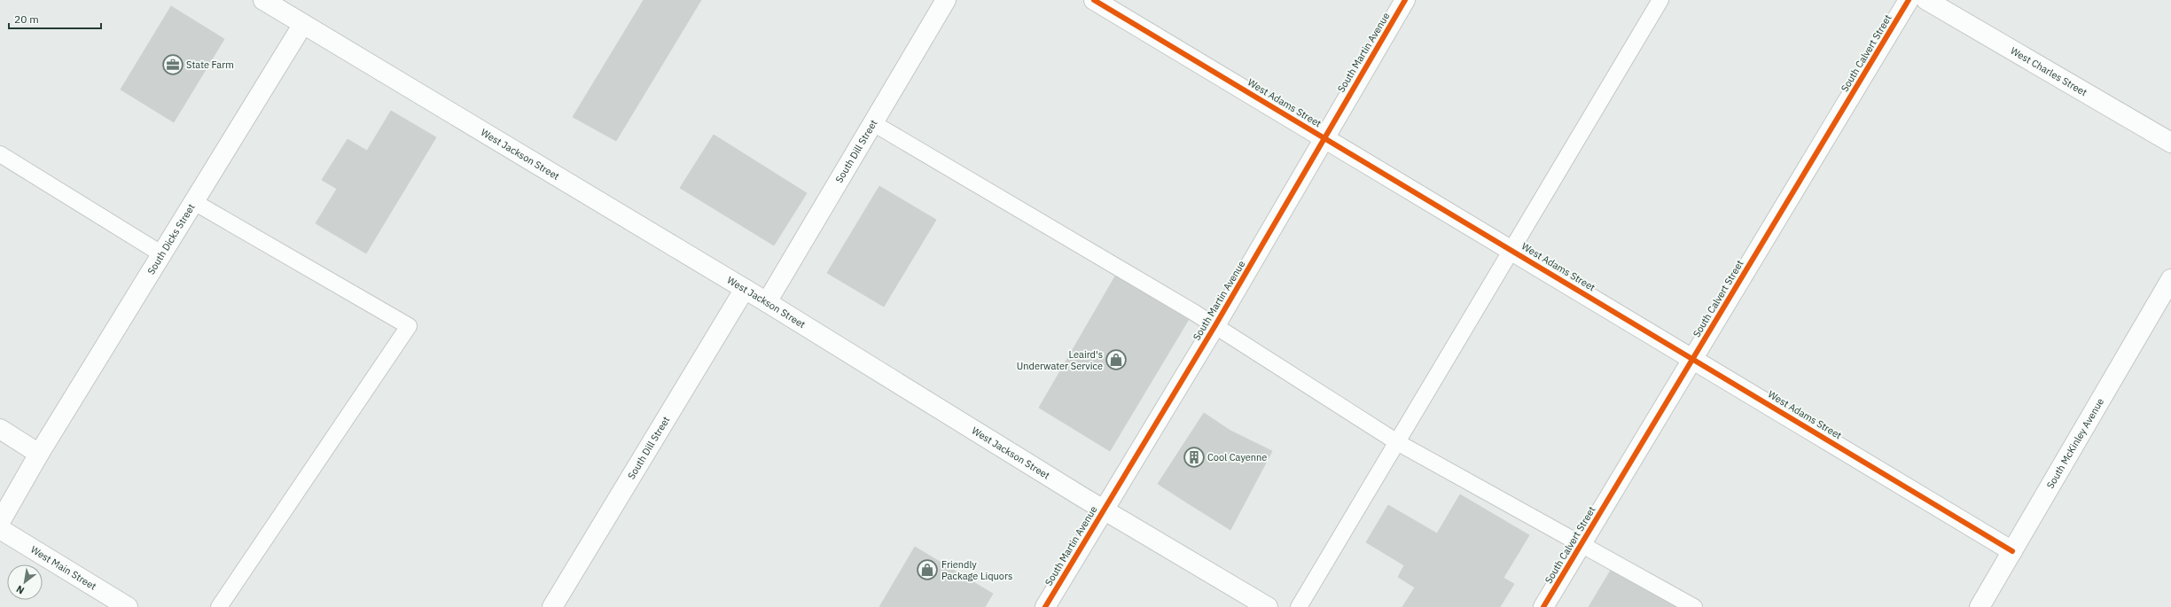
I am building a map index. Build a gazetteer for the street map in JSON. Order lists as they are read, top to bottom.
{
  "streets": {
    "street": [
      "South Martin Avenue",
      "South Calvert Street",
      "West Charles Street",
      "West Adams Street",
      "South Dill Street",
      "West Jackson Street",
      "South Dicks Street",
      "South McKinley Avenue",
      "West Main Street"
    ]
  },
  "crossings": [
    ["South Martin Avenue", "West Adams Street"],
    ["South Martin Avenue", "West Jackson Street"],
    ["South Calvert Street", "West Adams Street"],
    ["West Adams Street", "South McKinley Avenue"],
    ["South Dill Street", "West Jackson Street"],
    ["West Jackson Street", "South Dicks Street"]
  ],
  "places": {
    "office": ["State Farm"],
    "shop": ["Leaird's Underwater Service", "Friendly Package Liquors"],
    "building": ["Cool Cayenne"]
  },
  "scale_bar": "20 m",
  "north": "bottom left"
}
